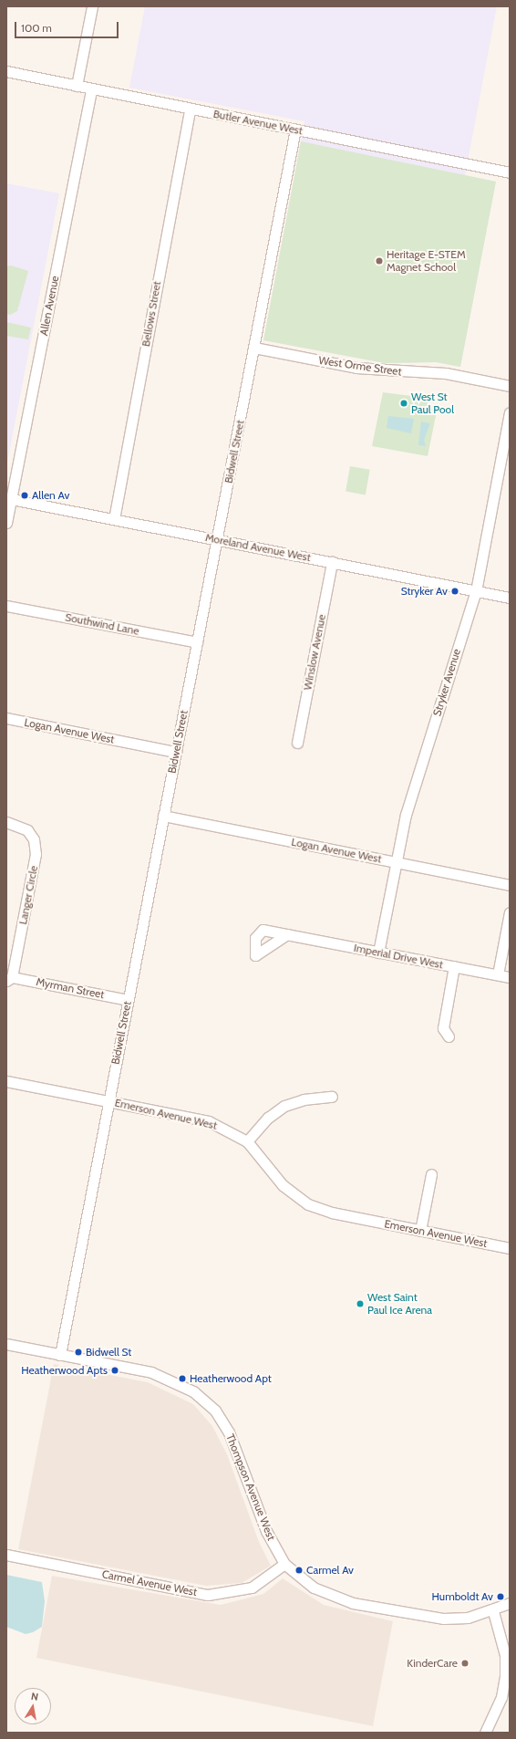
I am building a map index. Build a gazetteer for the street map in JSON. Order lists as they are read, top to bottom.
{
  "streets": {
    "street": [
      "Butler Avenue West",
      "Allen Avenue",
      "Bellows Street",
      "West Orme Street",
      "Bidwell Street",
      "Moreland Avenue West",
      "Southwind Lane",
      "Winslow Avenue",
      "Stryker Avenue",
      "Logan Avenue West",
      "Langer Circle",
      "Imperial Drive West",
      "Myrman Street",
      "Emerson Avenue West",
      "Thompson Avenue West",
      "Carmel Avenue West"
    ]
  },
  "crossings": [
    ["Butler Avenue West", "Allen Avenue"],
    ["Butler Avenue West", "Bellows Street"],
    ["Butler Avenue West", "Bidwell Street"],
    ["Allen Avenue", "Moreland Avenue West"],
    ["Bellows Street", "Moreland Avenue West"],
    ["West Orme Street", "Bidwell Street"],
    ["Bidwell Street", "Moreland Avenue West"],
    ["Bidwell Street", "Southwind Lane"],
    ["Bidwell Street", "Logan Avenue West"],
    ["Bidwell Street", "Myrman Street"],
    ["Bidwell Street", "Emerson Avenue West"],
    ["Bidwell Street", "Thompson Avenue West"],
    ["Moreland Avenue West", "Winslow Avenue"],
    ["Moreland Avenue West", "Stryker Avenue"],
    ["Stryker Avenue", "Logan Avenue West"],
    ["Stryker Avenue", "Imperial Drive West"],
    ["Langer Circle", "Myrman Street"],
    ["Thompson Avenue West", "Carmel Avenue West"]
  ],
  "places": [
    "Heritage E-STEM Magnet School",
    "West St Paul Pool",
    "Allen Av",
    "Stryker Av",
    "West Saint Paul Ice Arena",
    "Bidwell St",
    "Heatherwood Apts",
    "Heatherwood Apt",
    "Carmel Av",
    "Humboldt Av",
    "KinderCare"
  ],
  "scale_bar": "100 m",
  "north": "top"
}
